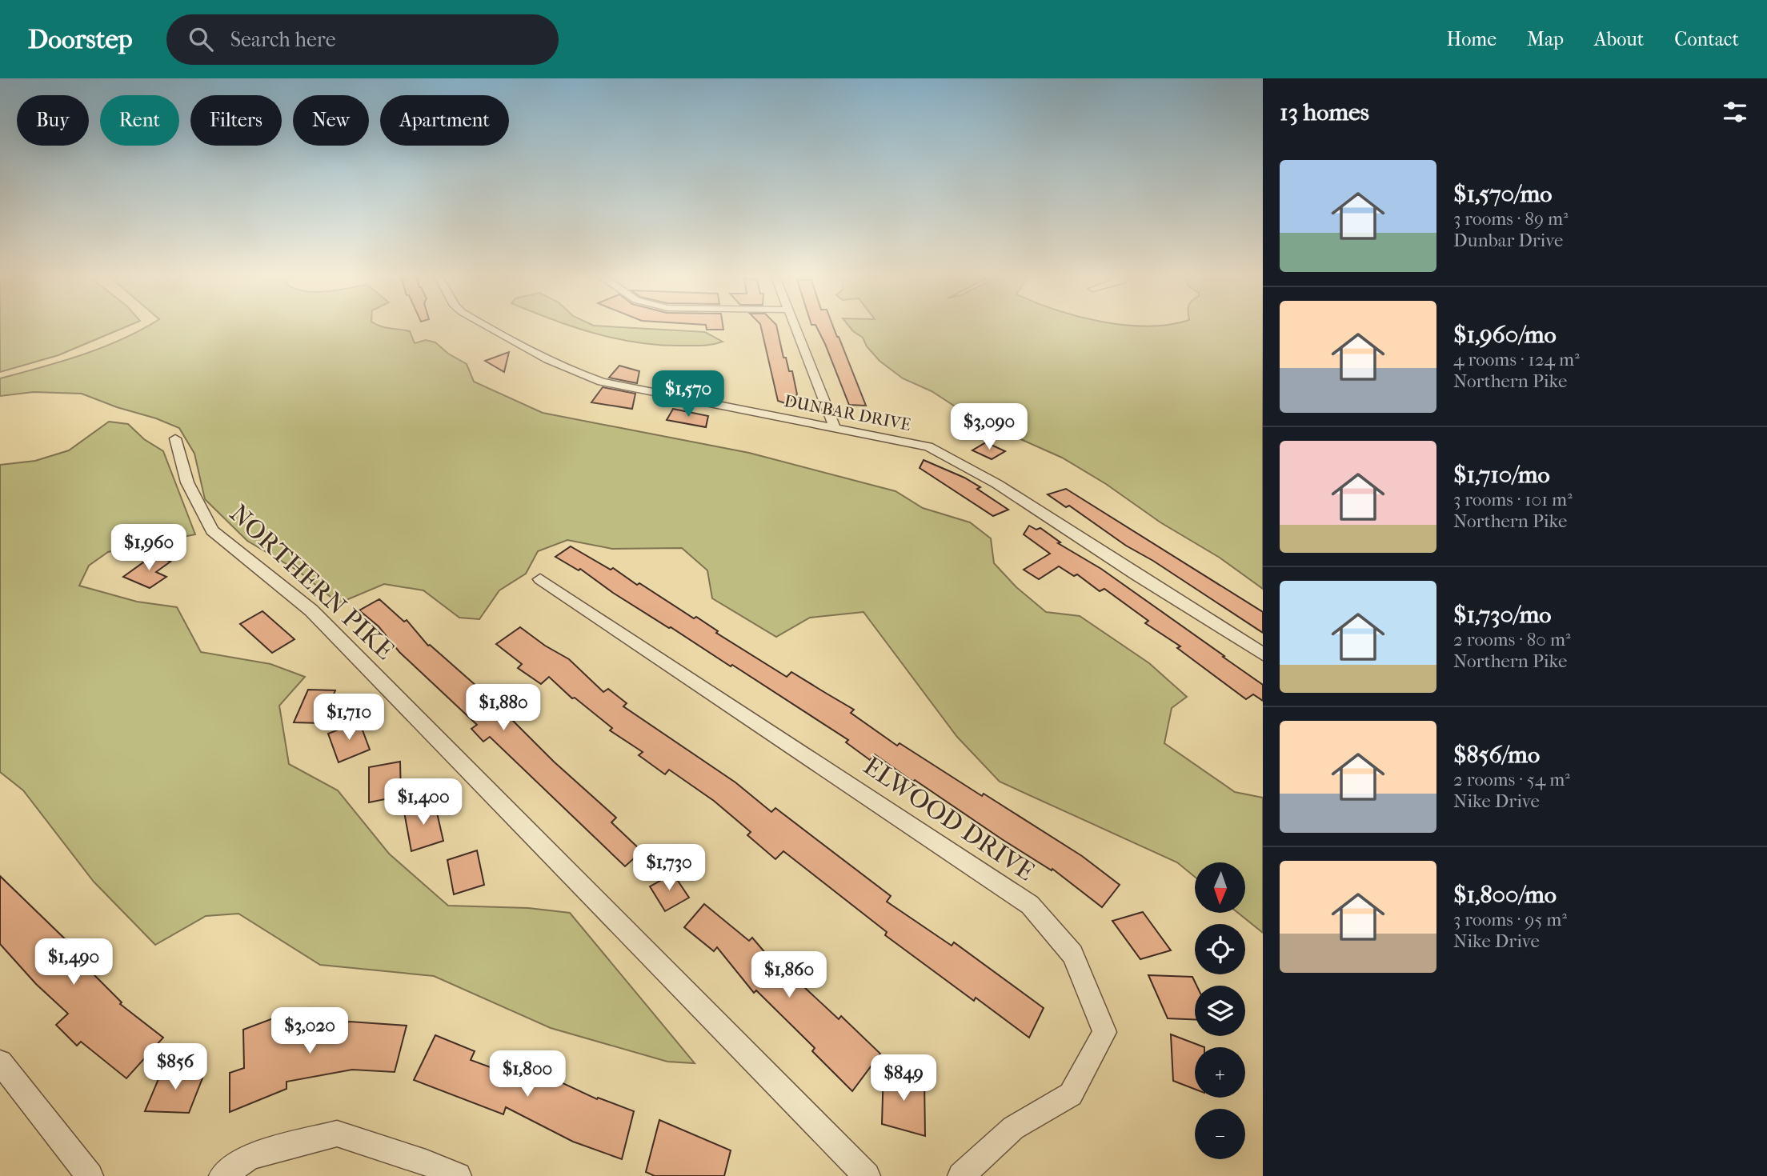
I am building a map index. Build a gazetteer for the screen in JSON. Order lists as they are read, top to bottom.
{
  "streets": {
    "street": ["DUNBAR DRIVE", "NORTHERN PIKE", "ELWOOD DRIVE"]
  },
  "north": "bottom",
  "page": {
    "header": "Doorstep",
    "search": "Search here",
    "nav": [
      "Home",
      "Map",
      "About",
      "Contact"
    ],
    "heading": "13 homes",
    "chip": [
      "Buy",
      "Rent",
      "Filters",
      "New",
      "Apartment"
    ],
    "list": [
      {
        "name": "$1,570/mo",
        "note": "3 rooms · 89 m² · Dunbar Drive"
      },
      {
        "name": "$1,960/mo",
        "note": "4 rooms · 124 m² · Northern Pike"
      },
      {
        "name": "$1,710/mo",
        "note": "3 rooms · 101 m² · Northern Pike"
      },
      {
        "name": "$1,730/mo",
        "note": "2 rooms · 80 m² · Northern Pike"
      },
      {
        "name": "$856/mo",
        "note": "2 rooms · 54 m² · Nike Drive"
      },
      {
        "name": "$1,800/mo",
        "note": "3 rooms · 95 m² · Nike Drive"
      }
    ],
    "price": [
      "$1,570",
      "$3,090",
      "$1,960",
      "$1,880",
      "$1,710",
      "$1,400",
      "$1,730",
      "$1,490",
      "$1,860",
      "$3,020",
      "$856",
      "$1,800",
      "$849"
    ],
    "map_buttons": ["+", "−"]
  }
}
